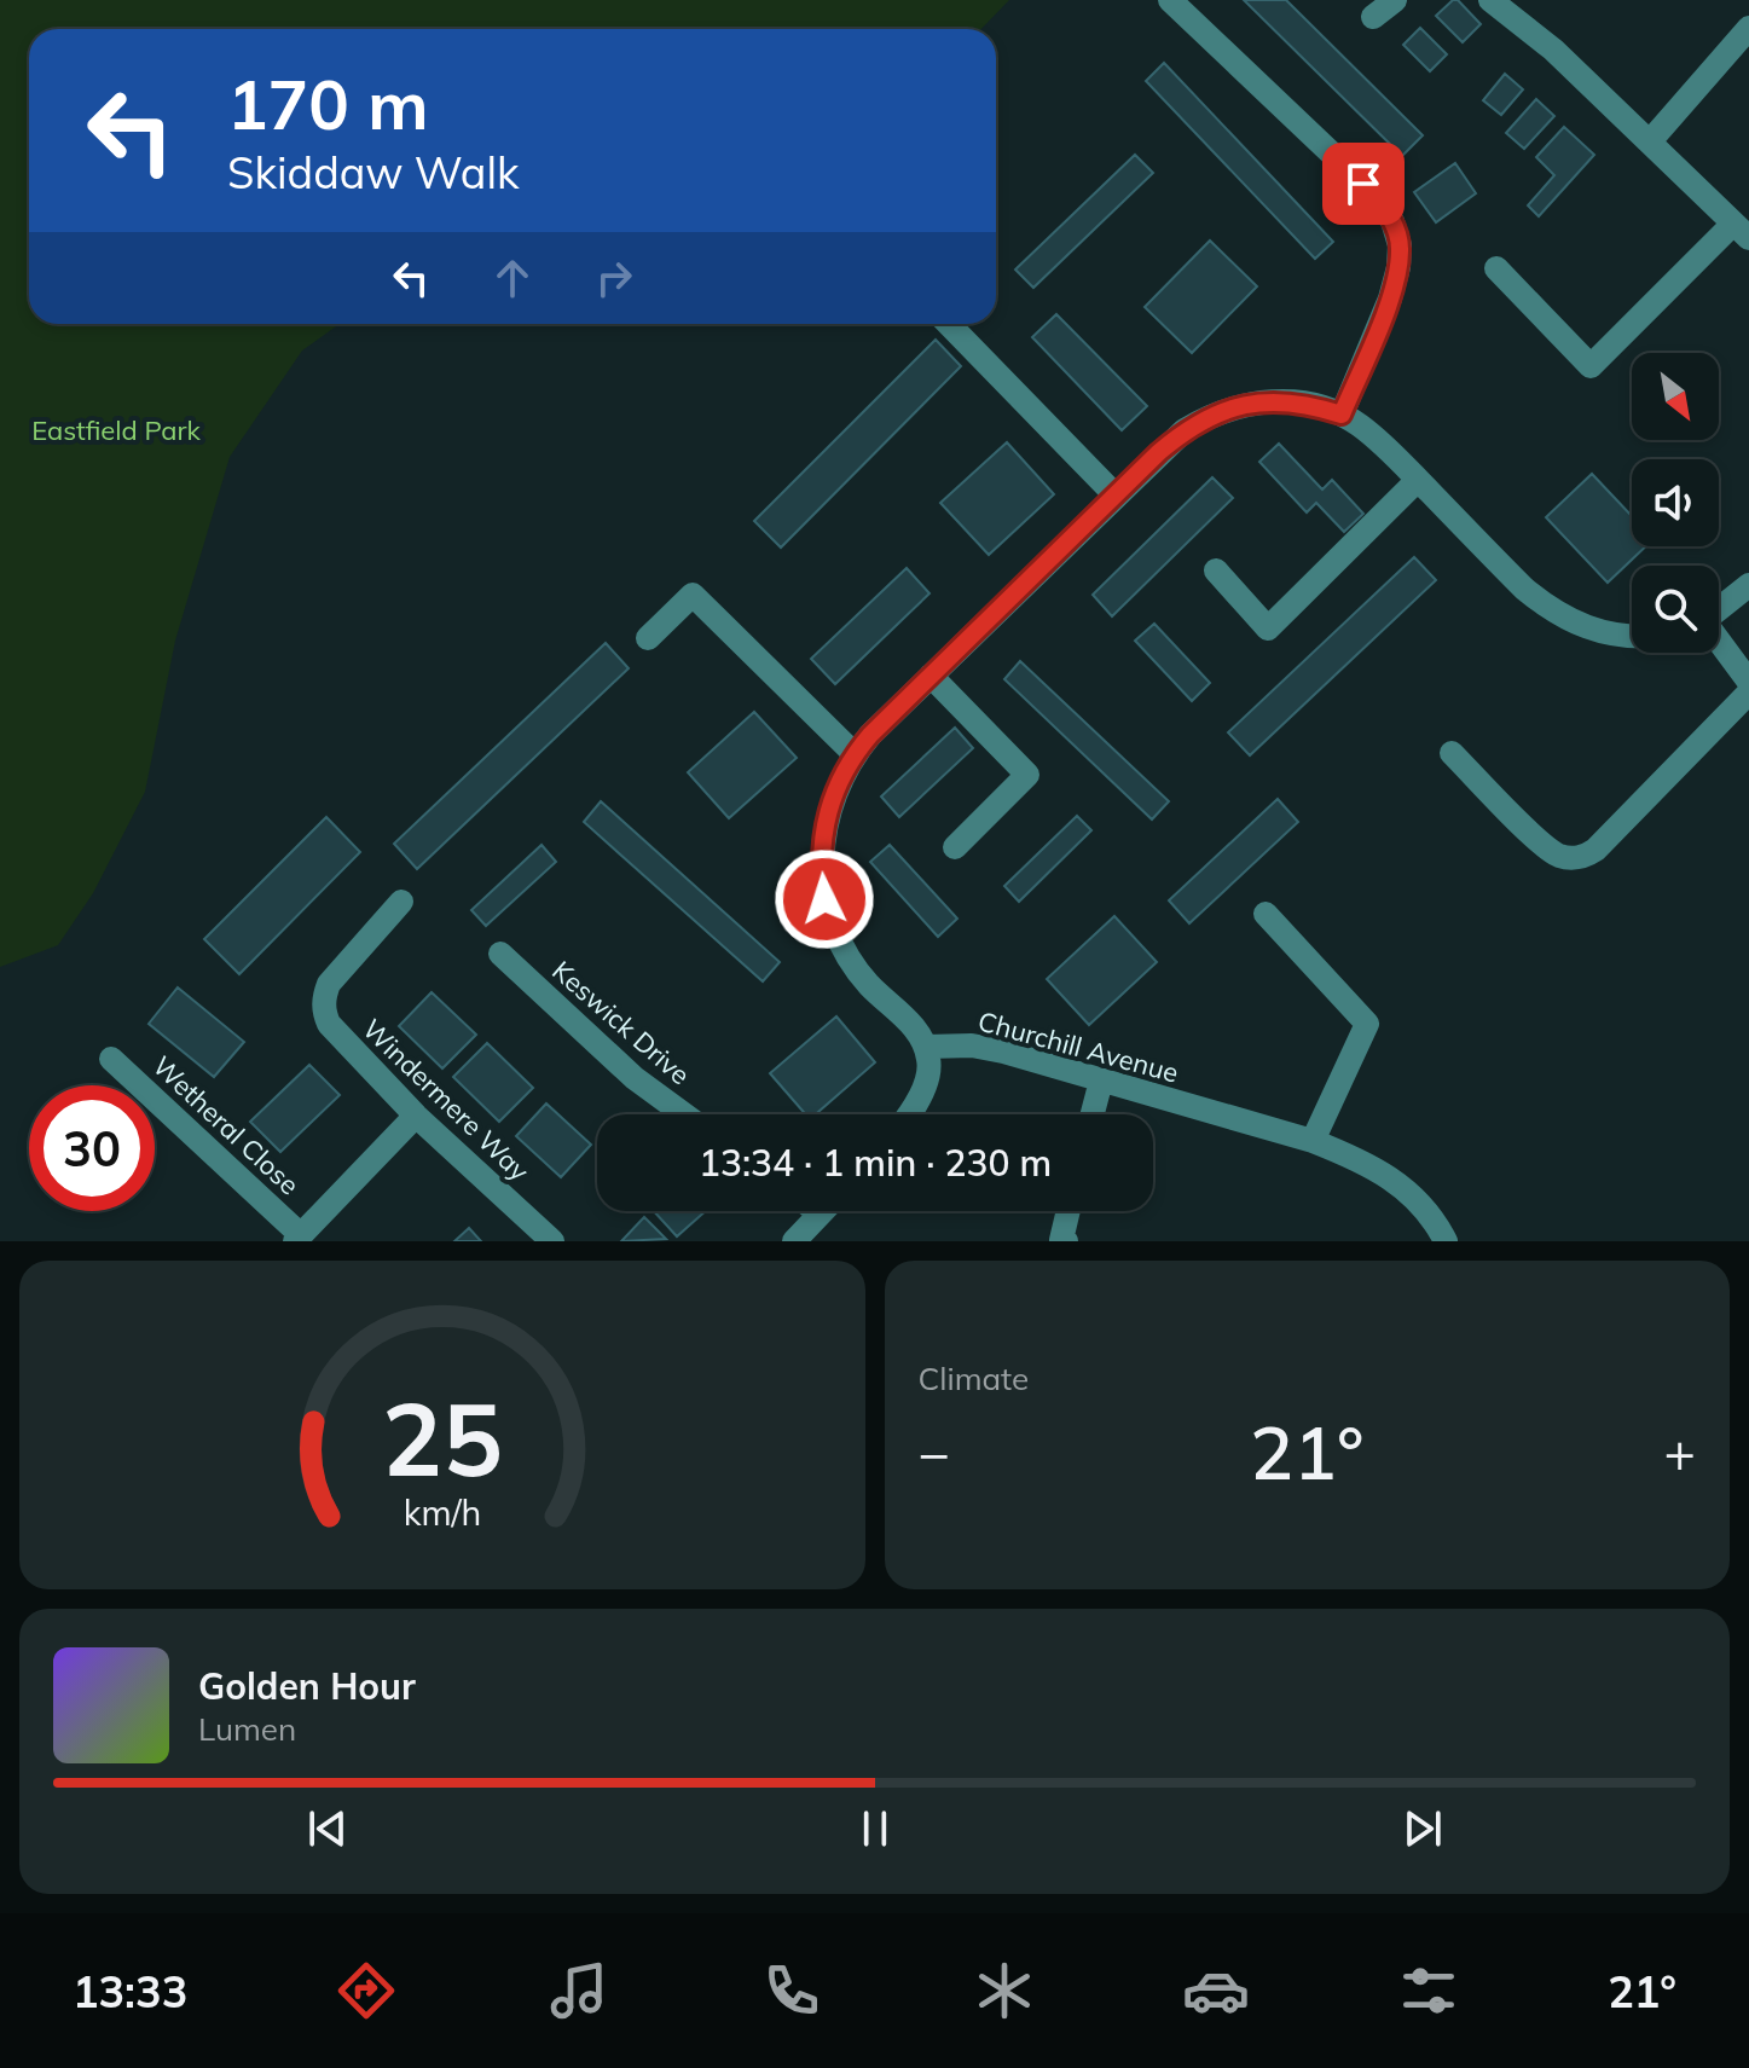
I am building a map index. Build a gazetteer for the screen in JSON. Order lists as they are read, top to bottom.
{
  "streets": {
    "street": [
      "Keswick Drive",
      "Churchill Avenue",
      "Windermere Way",
      "Wetheral Close"
    ]
  },
  "parks": ["Eastfield Park"],
  "north": "bottom right",
  "page": {
    "turn": ["170 m", "Skiddaw Walk"],
    "limit": "30",
    "trip": "13:34 · 1 min · 230 m",
    "tile": "Climate",
    "heat": ["−", "21°", "+"],
    "song": ["Golden Hour", "Lumen"],
    "tabs": ["13:33", "21°"],
    "gauge": ["25", "km/h"]
  }
}
